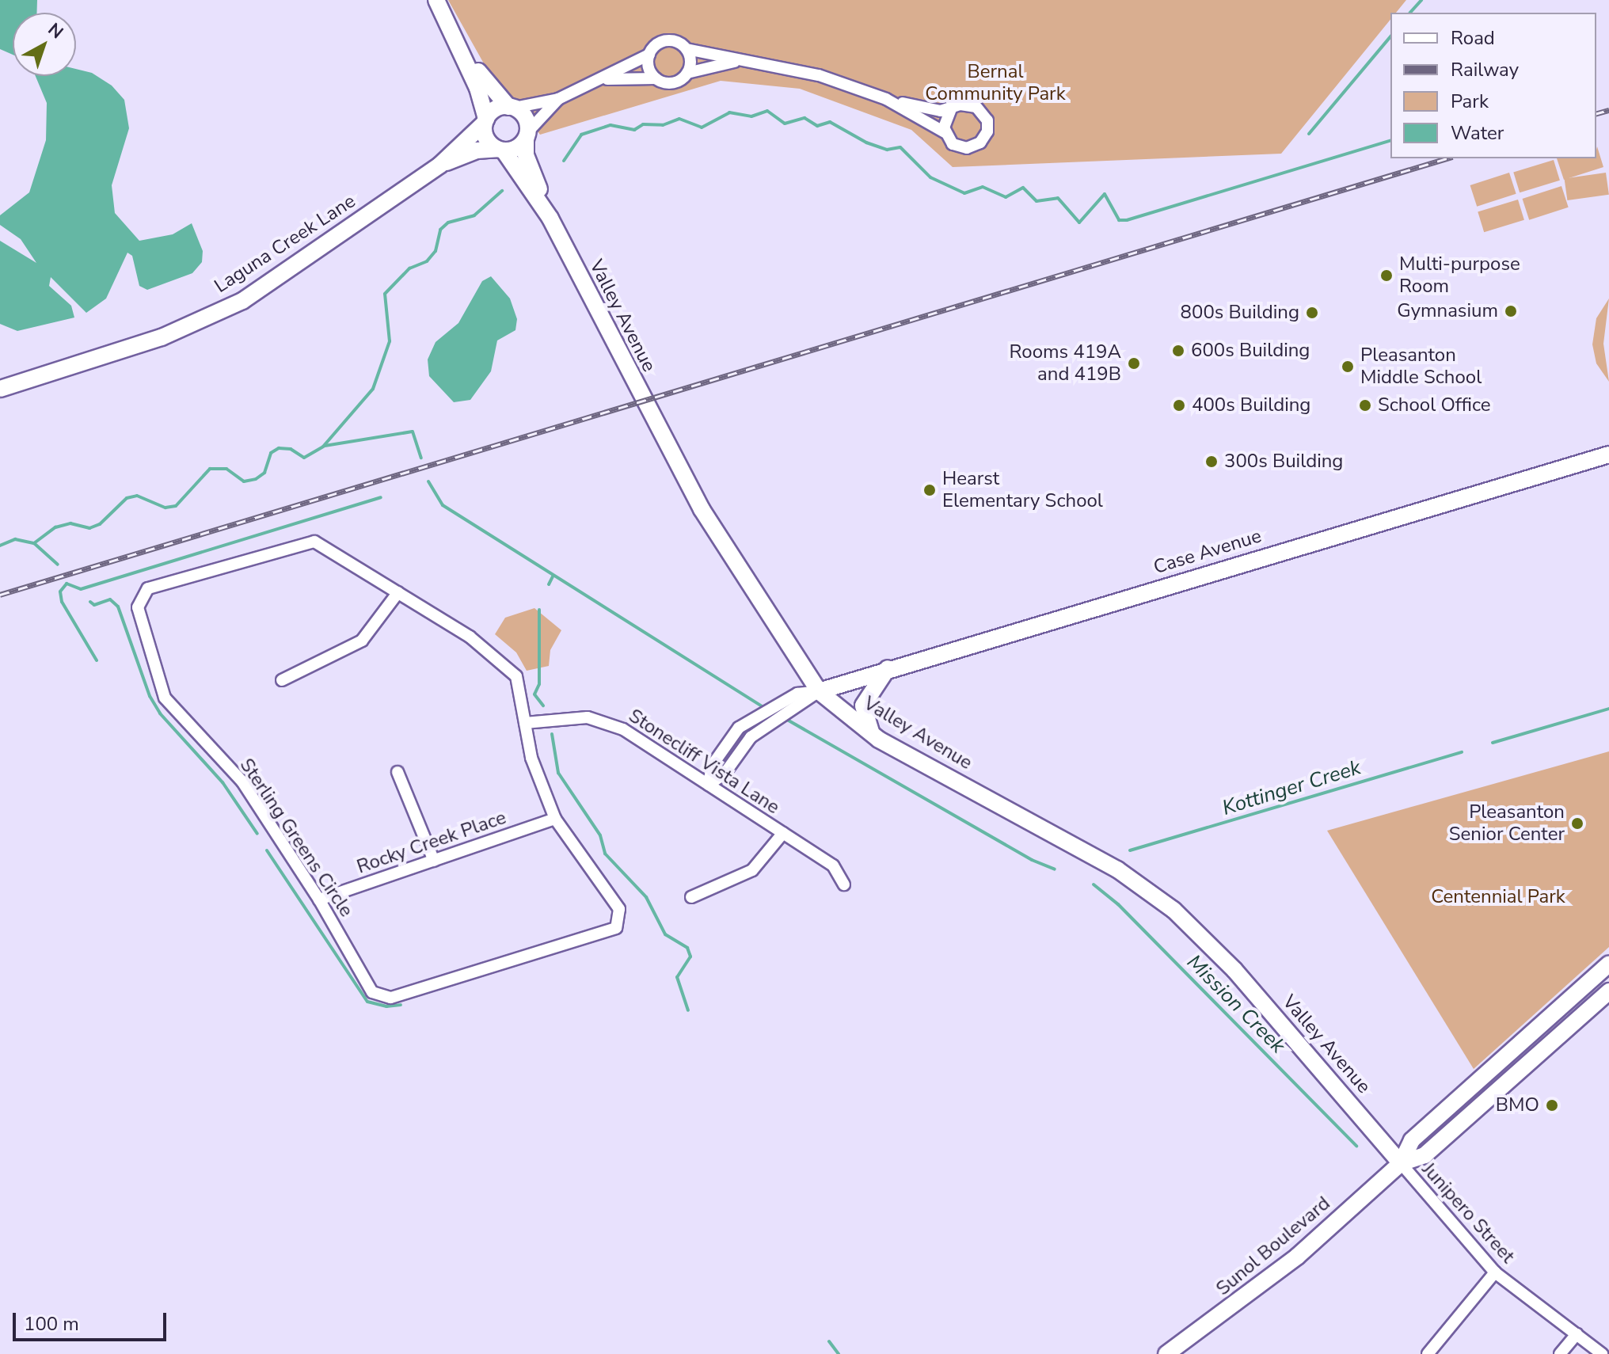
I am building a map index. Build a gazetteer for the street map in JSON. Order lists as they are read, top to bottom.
{
  "streets": {
    "street": [
      "Laguna Creek Lane",
      "Valley Avenue",
      "Case Avenue",
      "Stonecliff Vista Lane",
      "Sterling Greens Circle",
      "Rocky Creek Place",
      "Junipero Street",
      "Sunol Boulevard"
    ]
  },
  "crossings": [
    ["Laguna Creek Lane", "Valley Avenue"],
    ["Valley Avenue", "Case Avenue"],
    ["Valley Avenue", "Junipero Street"],
    ["Valley Avenue", "Sunol Boulevard"],
    ["Case Avenue", "Stonecliff Vista Lane"],
    ["Stonecliff Vista Lane", "Sterling Greens Circle"],
    ["Sterling Greens Circle", "Rocky Creek Place"],
    ["Junipero Street", "Sunol Boulevard"]
  ],
  "water": ["Kottinger Creek", "Mission Creek"],
  "parks": ["Bernal Community Park", "Centennial Park"],
  "places": [
    "Multi-purpose Room",
    "Gymnasium",
    "800s Building",
    "600s Building",
    "Rooms 419A and 419B",
    "Pleasanton Middle School",
    "400s Building",
    "School Office",
    "300s Building",
    "Hearst Elementary School",
    "Pleasanton Senior Center",
    "BMO"
  ],
  "legend": [
    "Road",
    "Railway",
    "Park",
    "Water"
  ],
  "scale_bar": "100 m",
  "north": "top right"
}
